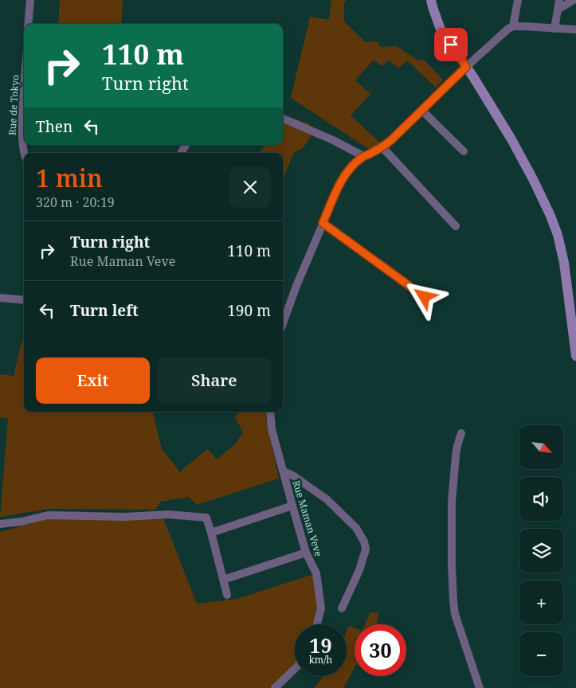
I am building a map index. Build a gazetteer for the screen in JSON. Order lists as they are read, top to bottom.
{
  "streets": {
    "street": ["Rue de Tokyo", "Rue Maman Veve"]
  },
  "north": "bottom right",
  "page": {
    "turn": ["110 m", "Turn right"],
    "then": "Then",
    "heading": ["1 min", "320 m · 20:19"],
    "list": [
      {
        "name": "Turn right",
        "note": "Rue Maman Veve",
        "value": "110 m"
      },
      {
        "name": "Turn left",
        "value": "190 m"
      }
    ],
    "buttons": ["Exit", "Share"],
    "map_buttons": ["+", "−"],
    "speed": "19 km/h",
    "limit": "30"
  }
}
